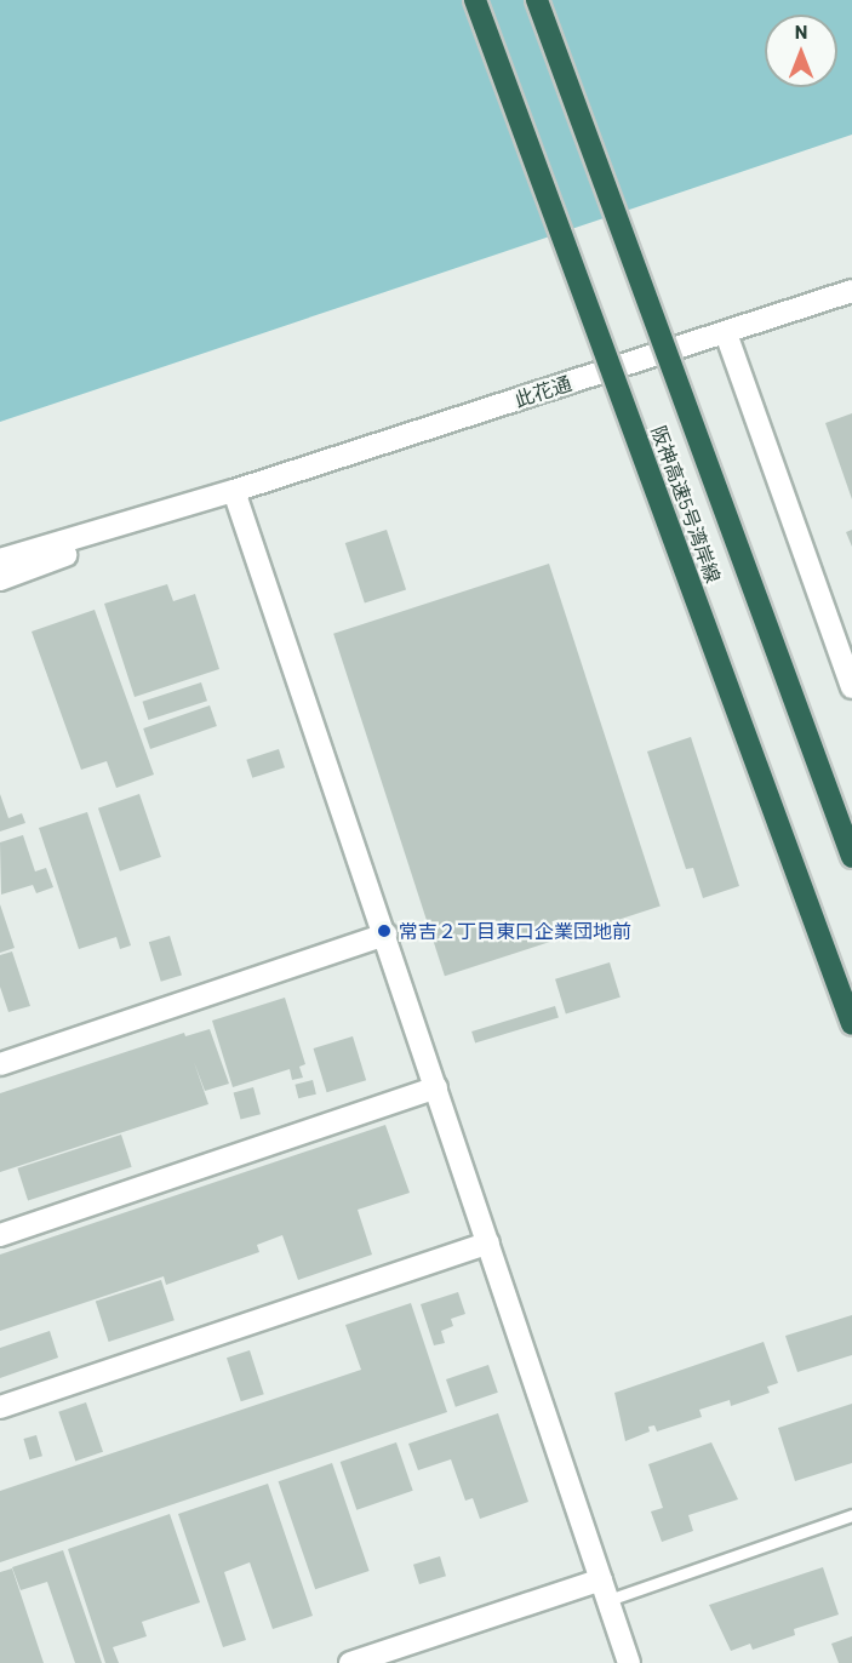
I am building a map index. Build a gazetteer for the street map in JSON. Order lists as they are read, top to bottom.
{
  "streets": {
    "highway": ["阪神高速5号湾岸線"],
    "street": ["此花通"]
  },
  "places": ["常吉２丁目東口企業団地前"],
  "north": "top"
}
